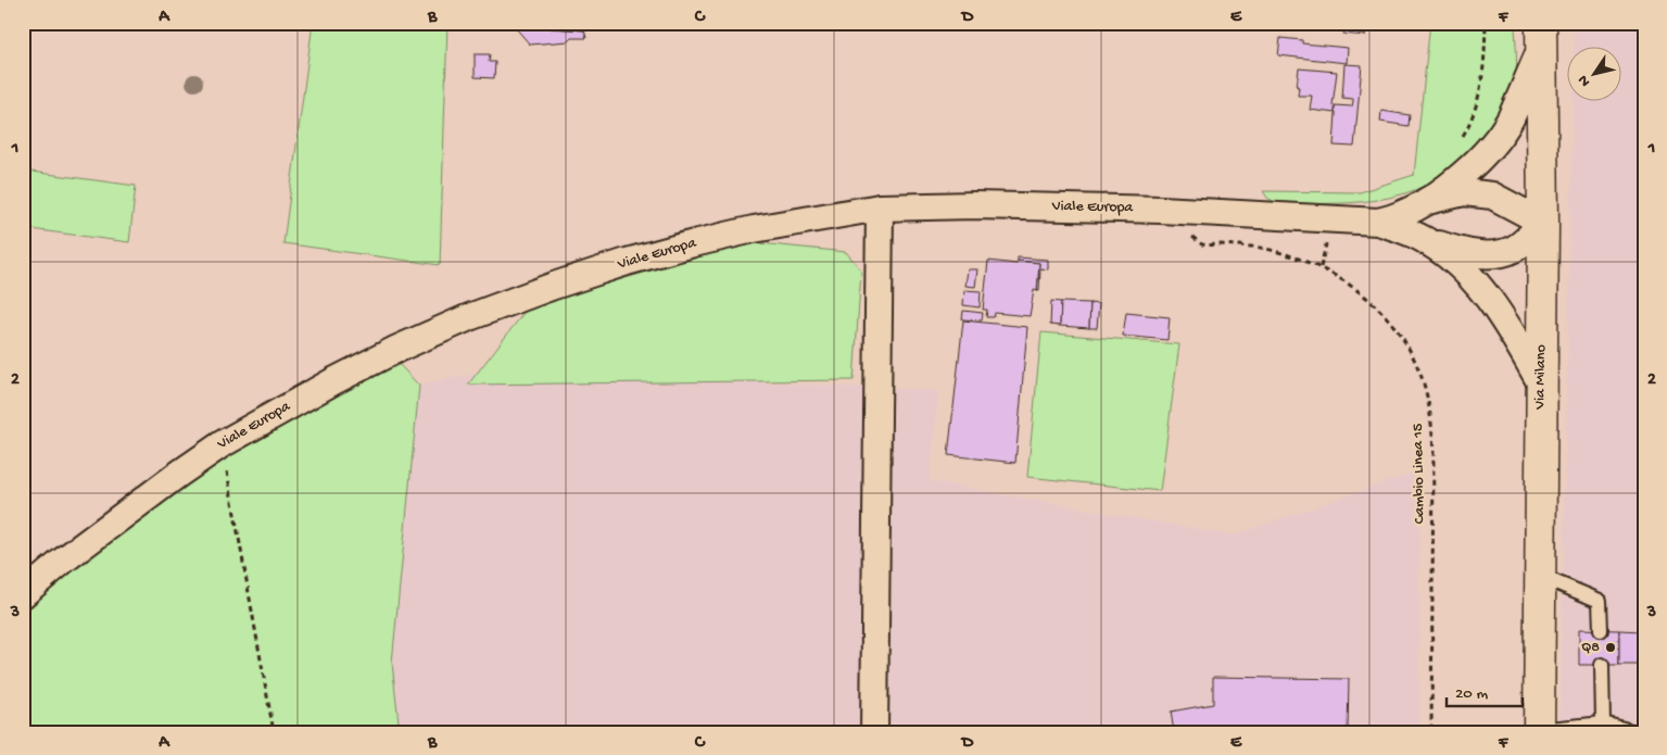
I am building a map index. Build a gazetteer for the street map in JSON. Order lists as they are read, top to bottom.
{
  "streets": {
    "main road": ["Via Milano"],
    "street": ["Viale Europa"],
    "path": ["Cambio Linea 15"]
  },
  "crossings": [
    ["Viale Europa", "Via Milano"],
    ["Viale Europa", "Cambio Linea 15"]
  ],
  "places": ["Q8"],
  "scale_bar": "20 m",
  "north": "bottom left",
  "grid": {
    "columns": [
      "A",
      "B",
      "C",
      "D",
      "E",
      "F"
    ],
    "rows": ["1", "2", "3"]
  }
}
